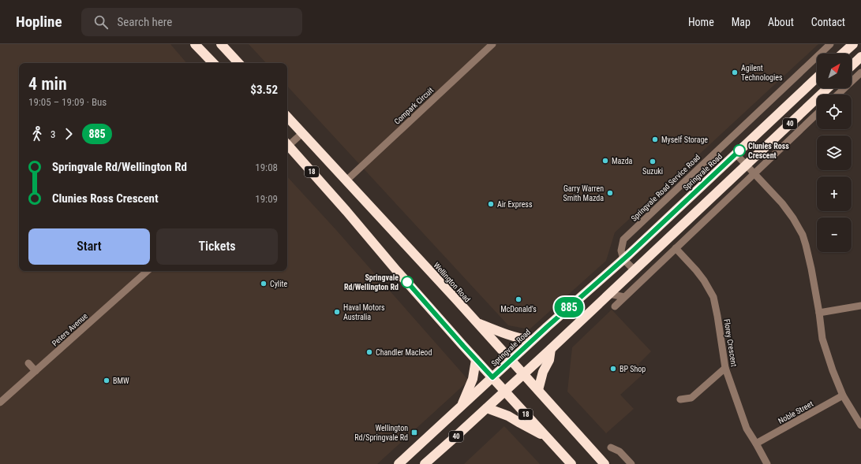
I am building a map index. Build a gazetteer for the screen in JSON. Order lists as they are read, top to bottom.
{
  "streets": {
    "highway": [
      "40",
      "18",
      "Springvale Road",
      "Wellington Road"
    ],
    "street": [
      "Compark Circuit",
      "Springvale Road Service Road",
      "Peters Avenue",
      "Florey Crescent",
      "Noble Street"
    ]
  },
  "crossings": [
    ["Compark Circuit", "Wellington Road"],
    ["40", "18"],
    ["40", "Wellington Road"],
    ["18", "Springvale Road"],
    ["Springvale Road", "Springvale Road Service Road"],
    ["Springvale Road", "Wellington Road"],
    ["Florey Crescent", "Noble Street"]
  ],
  "places": {
    "other": [
      "Agilent Technologies",
      "Myself Storage",
      "Clunies Ross Crescent",
      "Mazda",
      "Suzuki",
      "Garry Warren Smith Mazda",
      "Air Express",
      "Springvale Rd/Wellington Rd",
      "Cylite",
      "McDonald's",
      "Haval Motors Australia",
      "Chandler Macleod",
      "BP Shop",
      "BMW"
    ],
    "transit": ["Wellington Rd/Springvale Rd"]
  },
  "lines": ["bus line 885"],
  "north": "top right",
  "page": {
    "header": "Hopline",
    "search": "Search here",
    "nav": [
      "Home",
      "Map",
      "About",
      "Contact"
    ],
    "on_map": "885",
    "map_buttons": ["+", "−"],
    "heading": ["4 min", "19:05 – 19:09 · Bus", "$3.52"],
    "legs": ["3", "885"],
    "list": [
      {
        "name": "Springvale Rd/Wellington Rd",
        "value": "19:08"
      },
      {
        "name": "Clunies Ross Crescent",
        "value": "19:09"
      }
    ],
    "buttons": ["Start", "Tickets"]
  }
}
